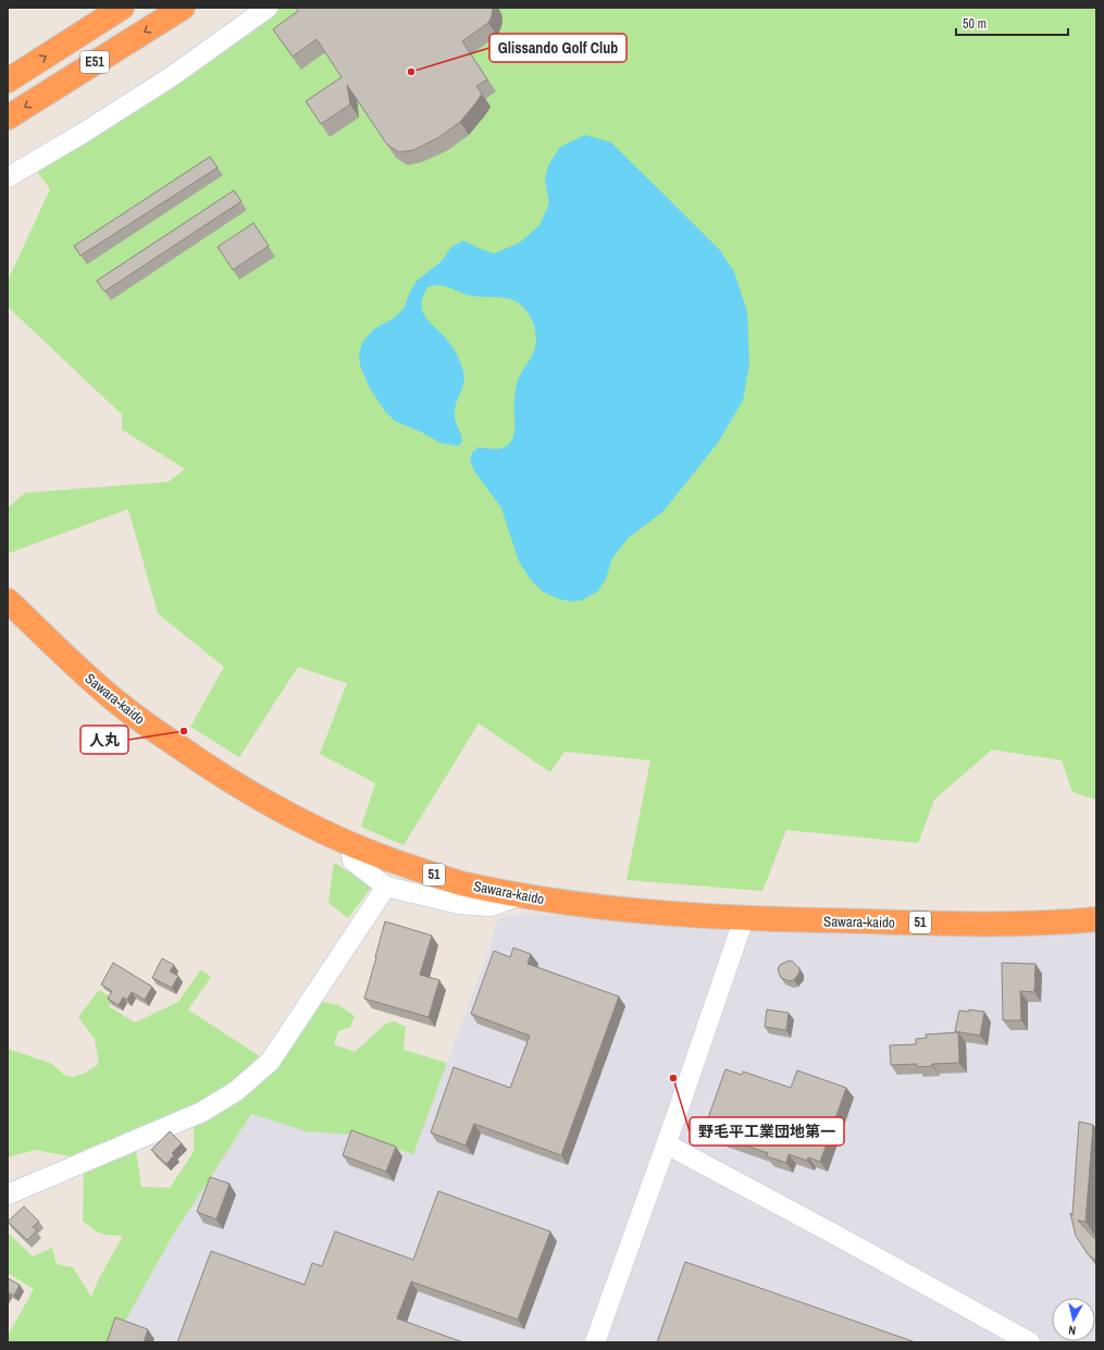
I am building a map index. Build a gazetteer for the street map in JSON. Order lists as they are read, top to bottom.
{
  "streets": {
    "highway": ["E51", "Sawara-kaido", "51"]
  },
  "places": ["Glissando Golf Club", "人丸", "野毛平工業団地第一"],
  "scale_bar": "50 m",
  "north": "bottom"
}
